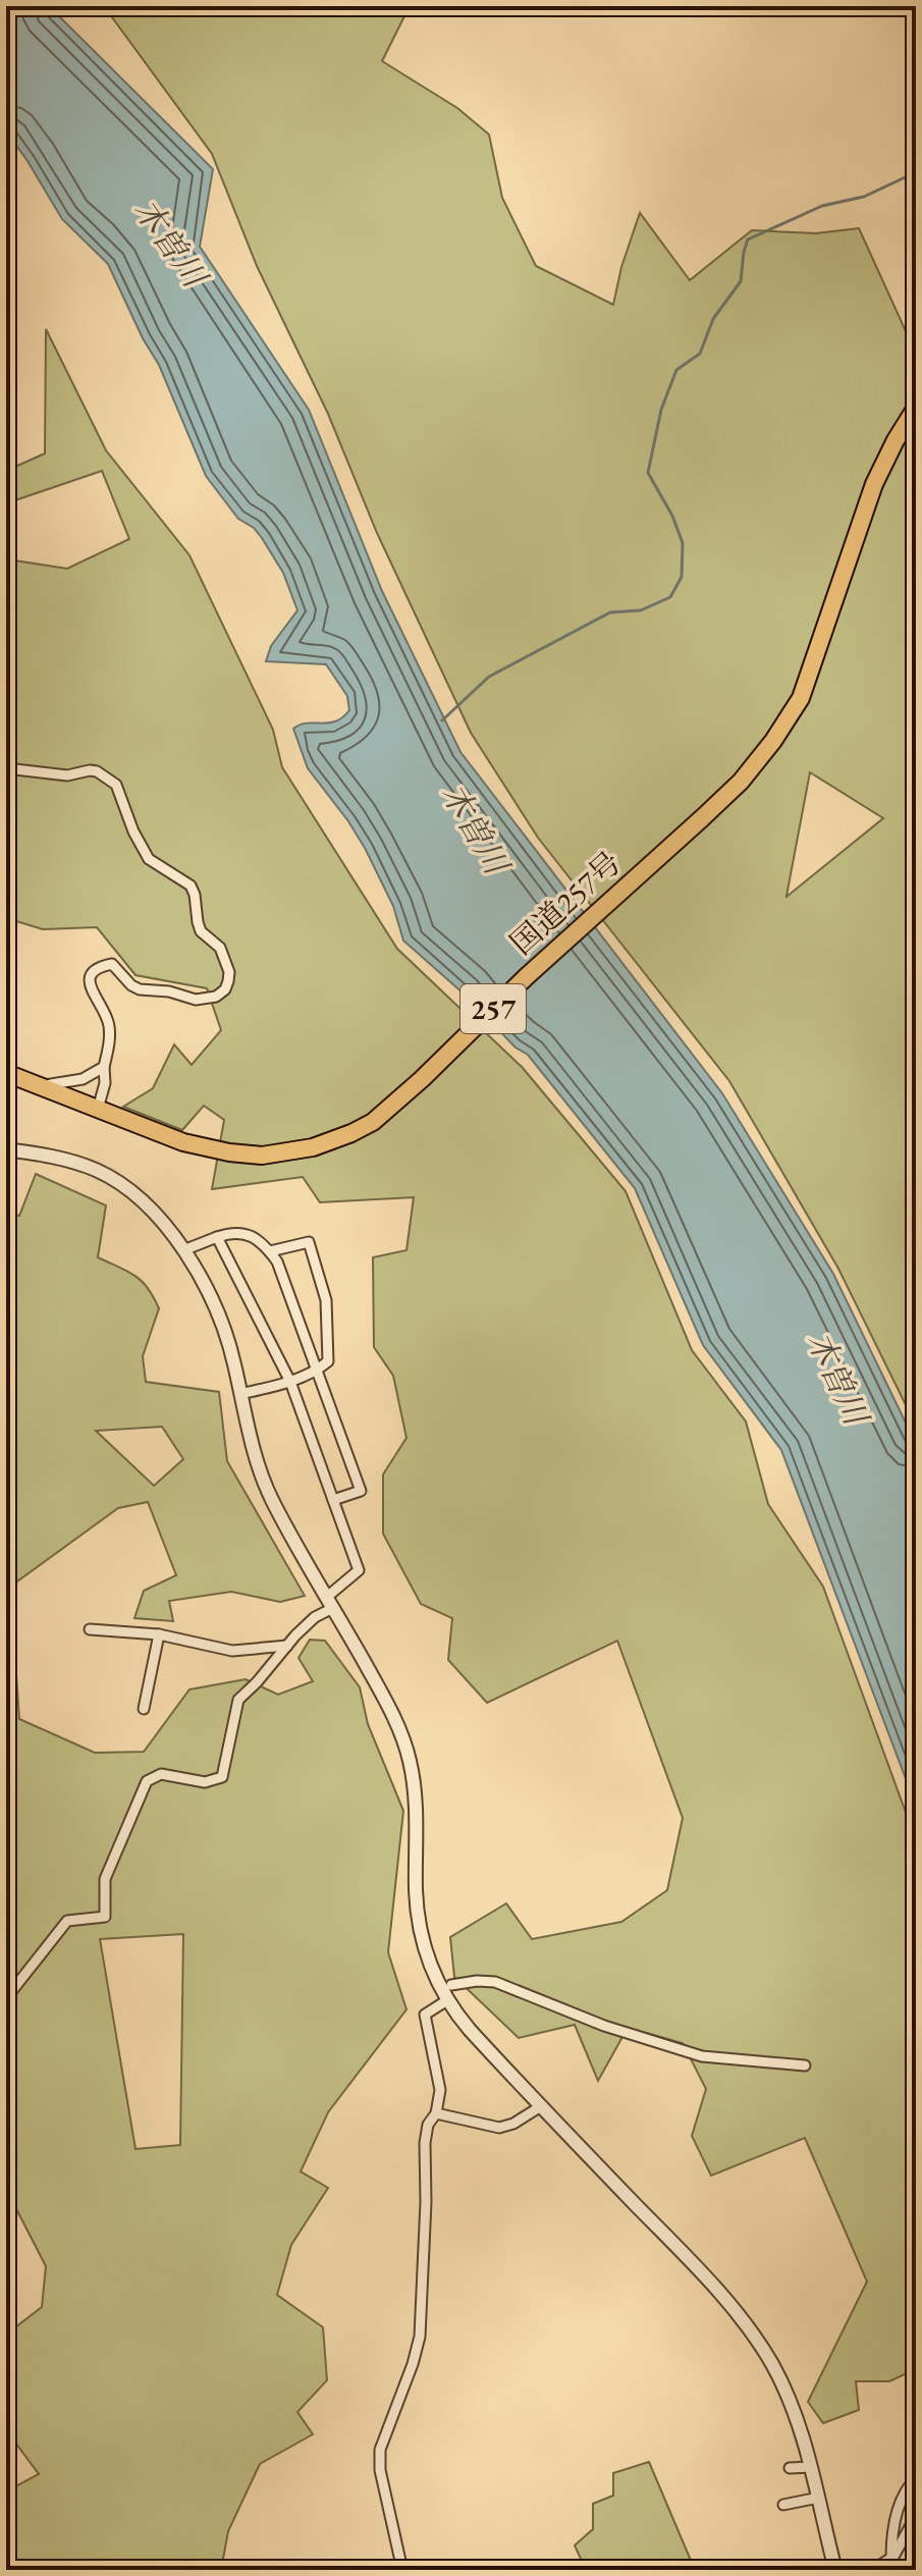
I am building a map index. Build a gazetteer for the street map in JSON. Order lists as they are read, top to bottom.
{
  "streets": {
    "highway": ["国道257号", "257"]
  },
  "water": ["木曽川"]
}
